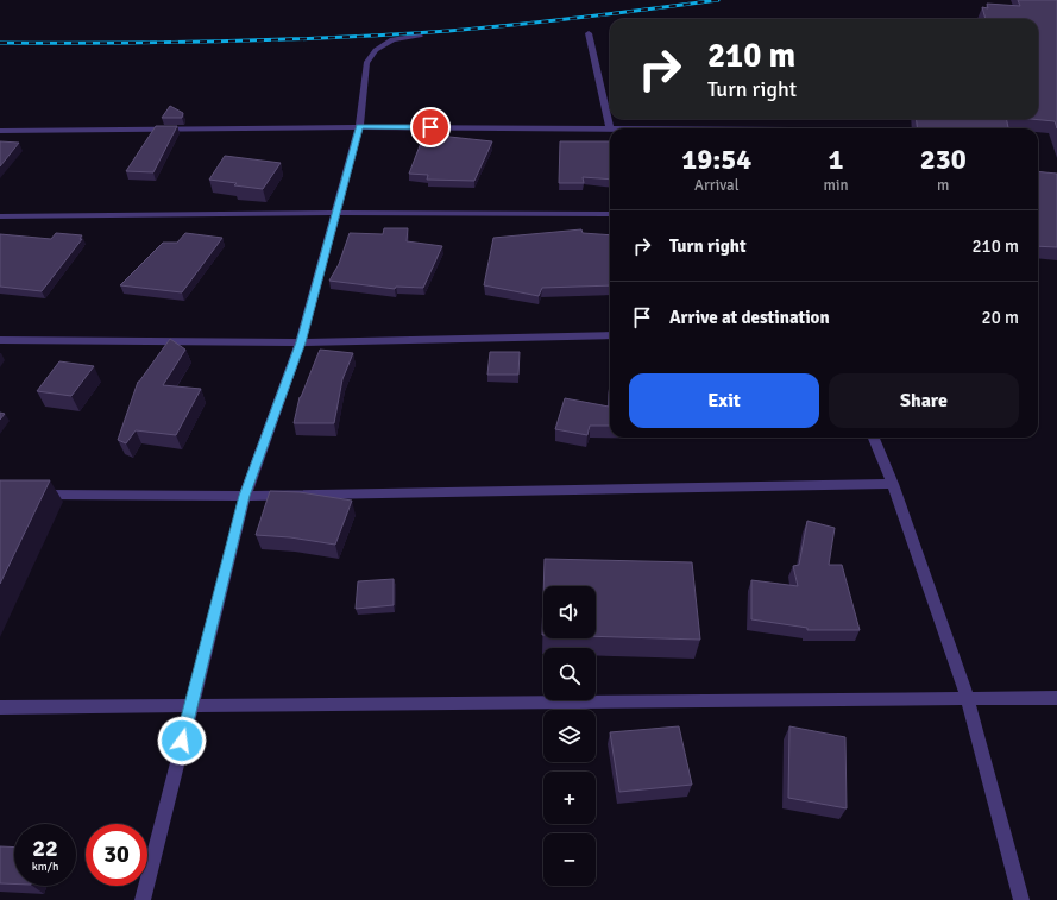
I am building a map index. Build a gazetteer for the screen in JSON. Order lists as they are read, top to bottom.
{
  "page": {
    "turn": ["210 m", "Turn right"],
    "eta": [
      "19:54",
      "Arrival",
      "1",
      "min",
      "230",
      "m"
    ],
    "list": [
      {
        "name": "Turn right",
        "value": "210 m"
      },
      {
        "name": "Arrive at destination",
        "value": "20 m"
      }
    ],
    "buttons": ["Exit", "Share"],
    "map_buttons": ["+", "−"],
    "speed": "22 km/h",
    "limit": "30"
  }
}
